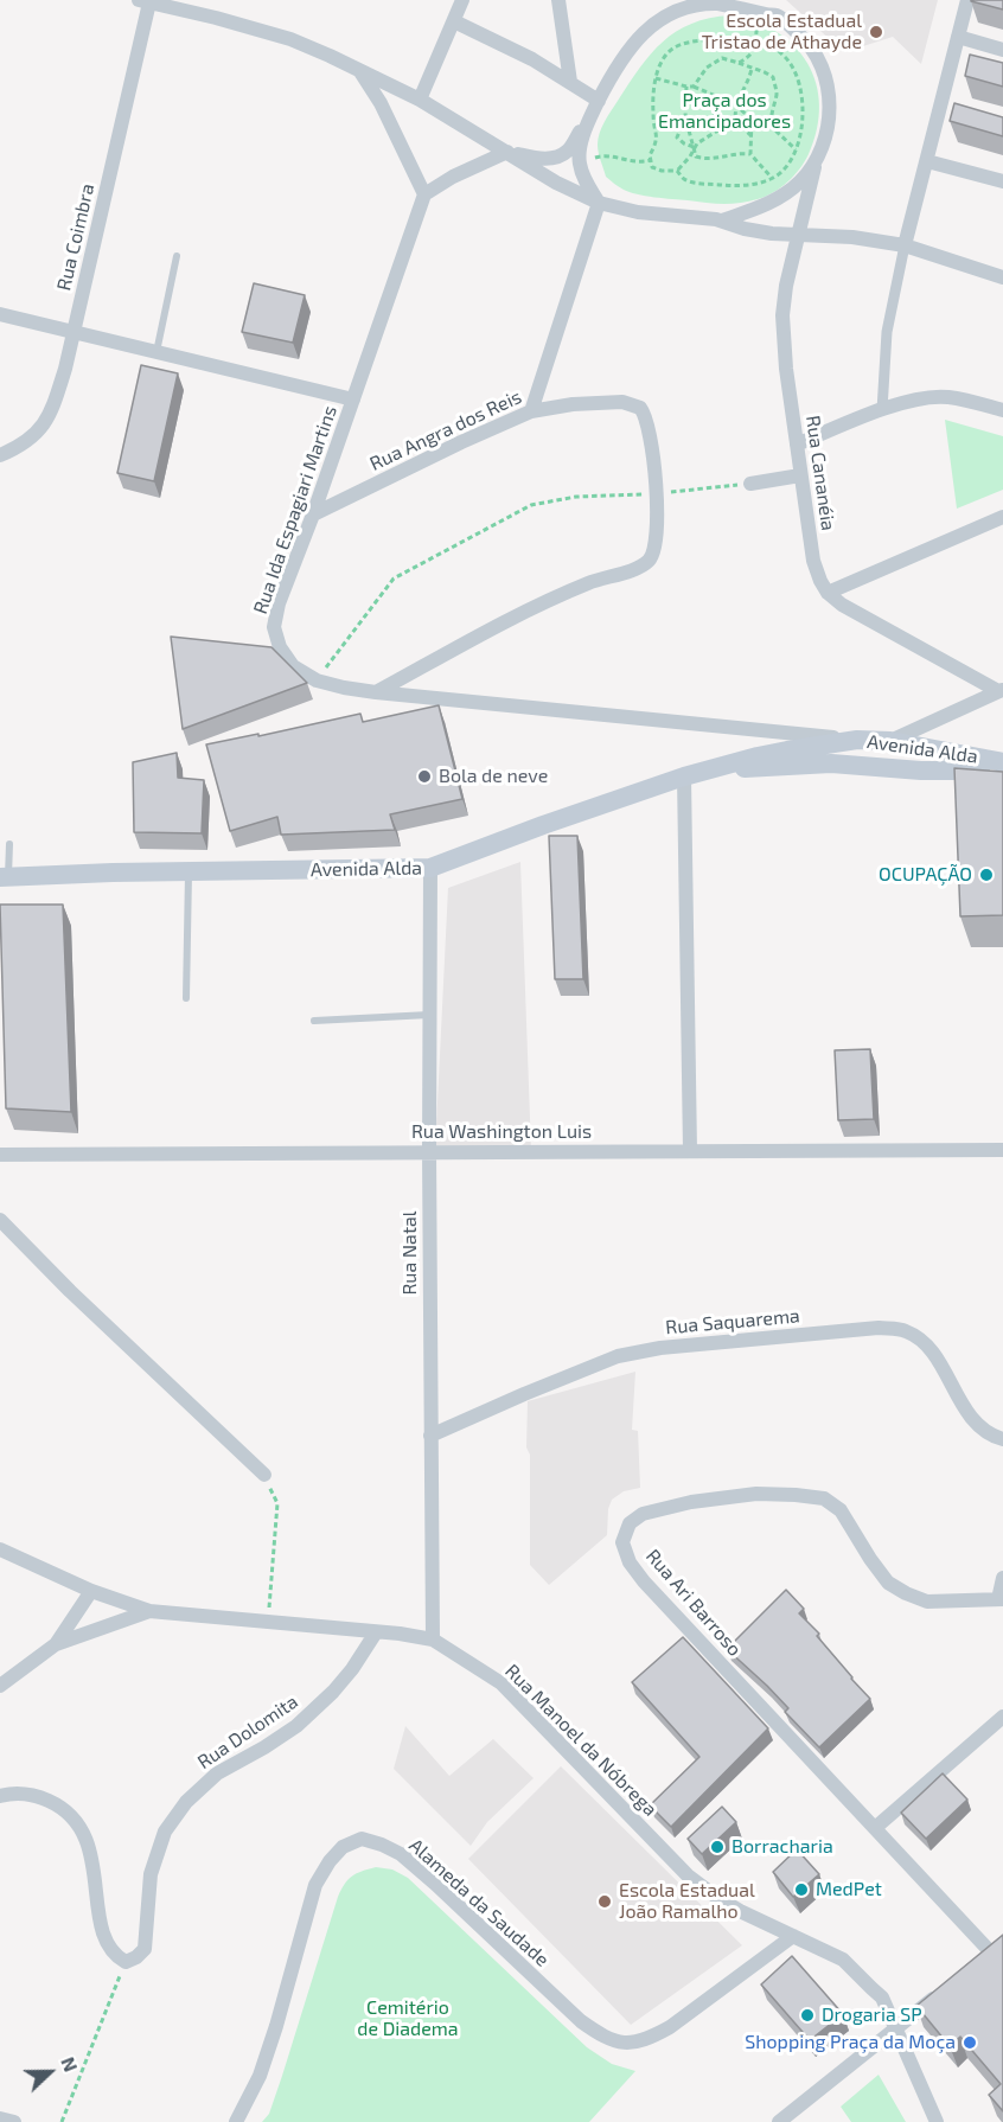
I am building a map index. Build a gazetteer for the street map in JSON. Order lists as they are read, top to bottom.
{
  "streets": {
    "main road": ["Avenida Alda"],
    "street": [
      "Rua Coimbra",
      "Rua Angra dos Reis",
      "Rua Cananéia",
      "Rua Ida Espagiari Martins",
      "Rua Washington Luis",
      "Rua Natal",
      "Rua Saquarema",
      "Rua Ari Barroso",
      "Rua Dolomita",
      "Rua Manoel da Nóbrega",
      "Alameda da Saudade"
    ]
  },
  "crossings": [
    ["Rua Angra dos Reis", "Rua Ida Espagiari Martins"],
    ["Rua Ida Espagiari Martins", "Avenida Alda"],
    ["Avenida Alda", "Rua Natal"],
    ["Rua Washington Luis", "Rua Natal"],
    ["Rua Natal", "Rua Saquarema"],
    ["Rua Natal", "Rua Manoel da Nóbrega"],
    ["Rua Dolomita", "Rua Manoel da Nóbrega"],
    ["Rua Manoel da Nóbrega", "Alameda da Saudade"]
  ],
  "parks": ["Praça dos Emancipadores", "Cemitério de Diadema"],
  "places": [
    "Escola Estadual Tristao de Athayde",
    "Bola de neve",
    "OCUPAÇÃO",
    "Borracharia",
    "MedPet",
    "Escola Estadual João Ramalho",
    "Drogaria SP",
    "Shopping Praça da Moça"
  ],
  "north": "right"
}
